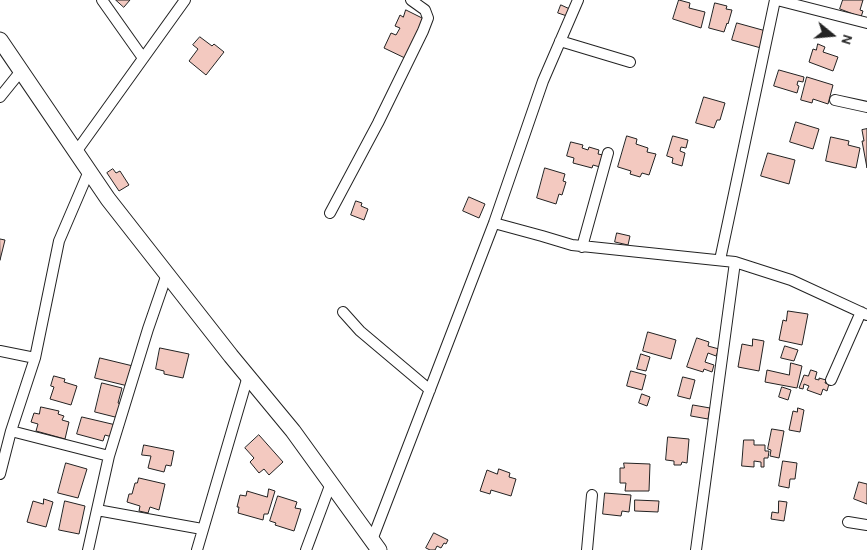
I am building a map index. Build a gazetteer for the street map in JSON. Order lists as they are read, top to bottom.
{
  "north": "right"
}
